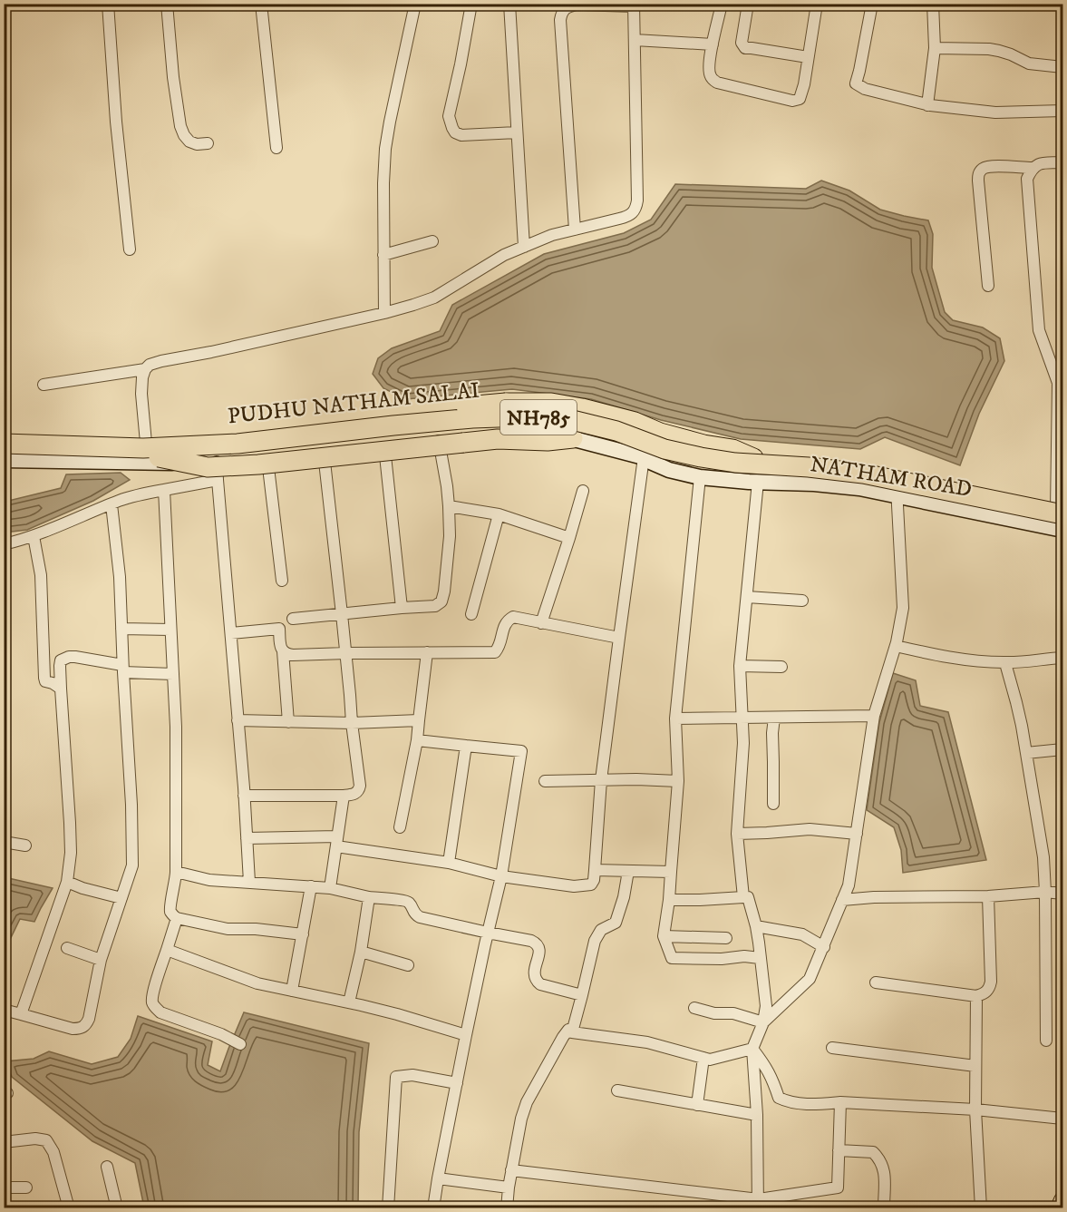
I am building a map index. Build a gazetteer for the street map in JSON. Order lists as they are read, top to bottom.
{
  "streets": {
    "highway": ["NH785"],
    "main road": ["PUDHU NATHAM SALAI", "NATHAM ROAD"]
  },
  "crossings": [
    ["PUDHU NATHAM SALAI", "NATHAM ROAD"],
    ["NH785", "NATHAM ROAD"]
  ]
}
